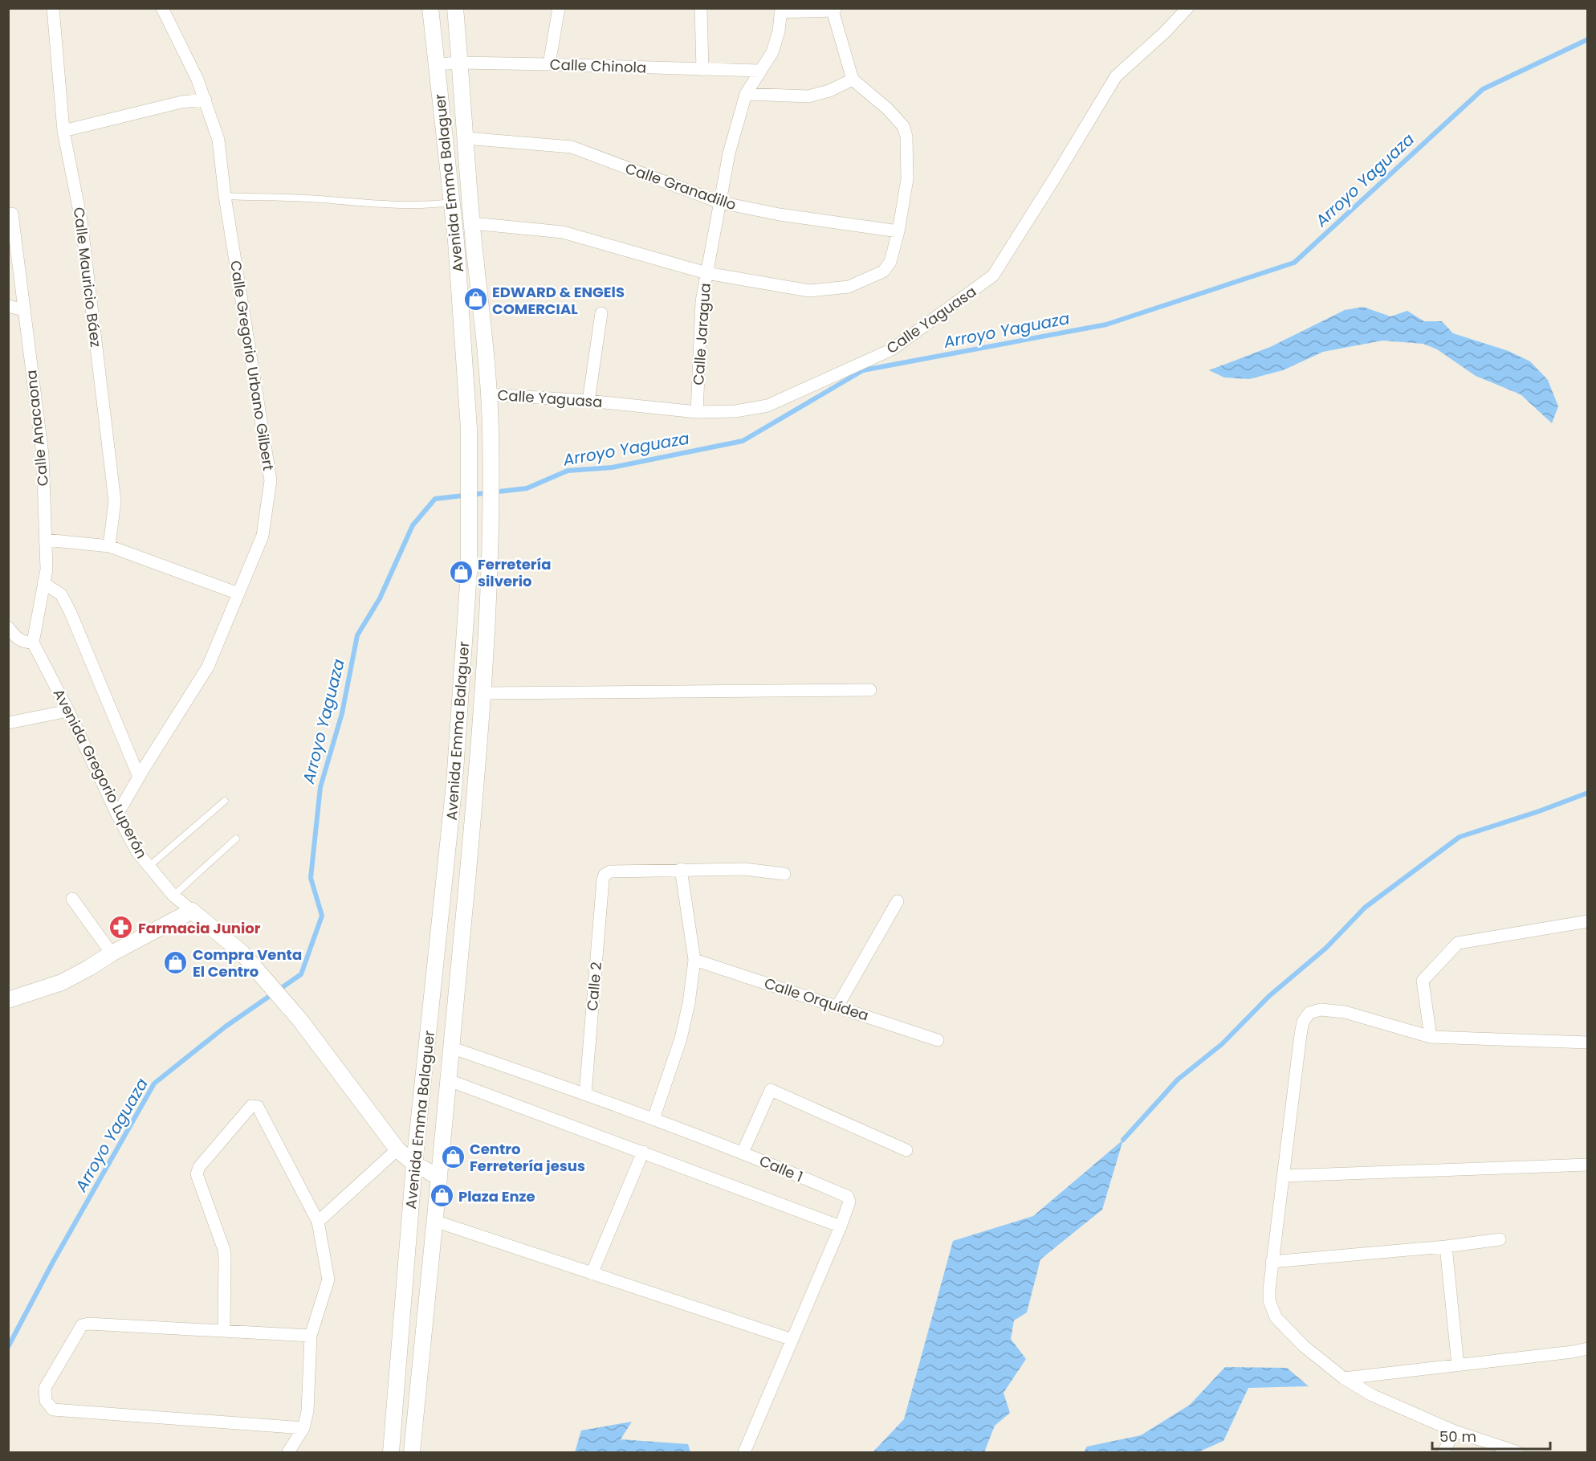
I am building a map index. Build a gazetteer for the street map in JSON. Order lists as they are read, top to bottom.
{
  "streets": {
    "street": [
      "Calle Chinola",
      "Avenida Emma Balaguer",
      "Calle Granadillo",
      "Calle Mauricio Báez",
      "Calle Yaguasa",
      "Calle Jaragua",
      "Calle Gregorio Urbano Gilbert",
      "Calle Anacaona",
      "Avenida Gregorio Luperón",
      "Calle 2",
      "Calle Orquídea",
      "Calle 1"
    ]
  },
  "crossings": [
    ["Calle Chinola", "Avenida Emma Balaguer"],
    ["Calle Chinola", "Calle Jaragua"],
    ["Avenida Emma Balaguer", "Calle Granadillo"],
    ["Avenida Emma Balaguer", "Calle Yaguasa"],
    ["Avenida Emma Balaguer", "Avenida Gregorio Luperón"],
    ["Avenida Emma Balaguer", "Calle 1"],
    ["Calle Granadillo", "Calle Jaragua"],
    ["Calle Yaguasa", "Calle Jaragua"],
    ["Calle Gregorio Urbano Gilbert", "Avenida Gregorio Luperón"],
    ["Calle Anacaona", "Avenida Gregorio Luperón"],
    ["Calle 2", "Calle 1"]
  ],
  "water": ["Arroyo Yaguaza"],
  "places": {
    "shop": [
      "EDWARD & ENGElS COMERCIAL",
      "Ferretería silverio",
      "Compra Venta El Centro",
      "Centro Ferretería jesus",
      "Plaza Enze"
    ],
    "pharmacy": ["Farmacia Junior"]
  },
  "scale_bar": "50 m"
}
